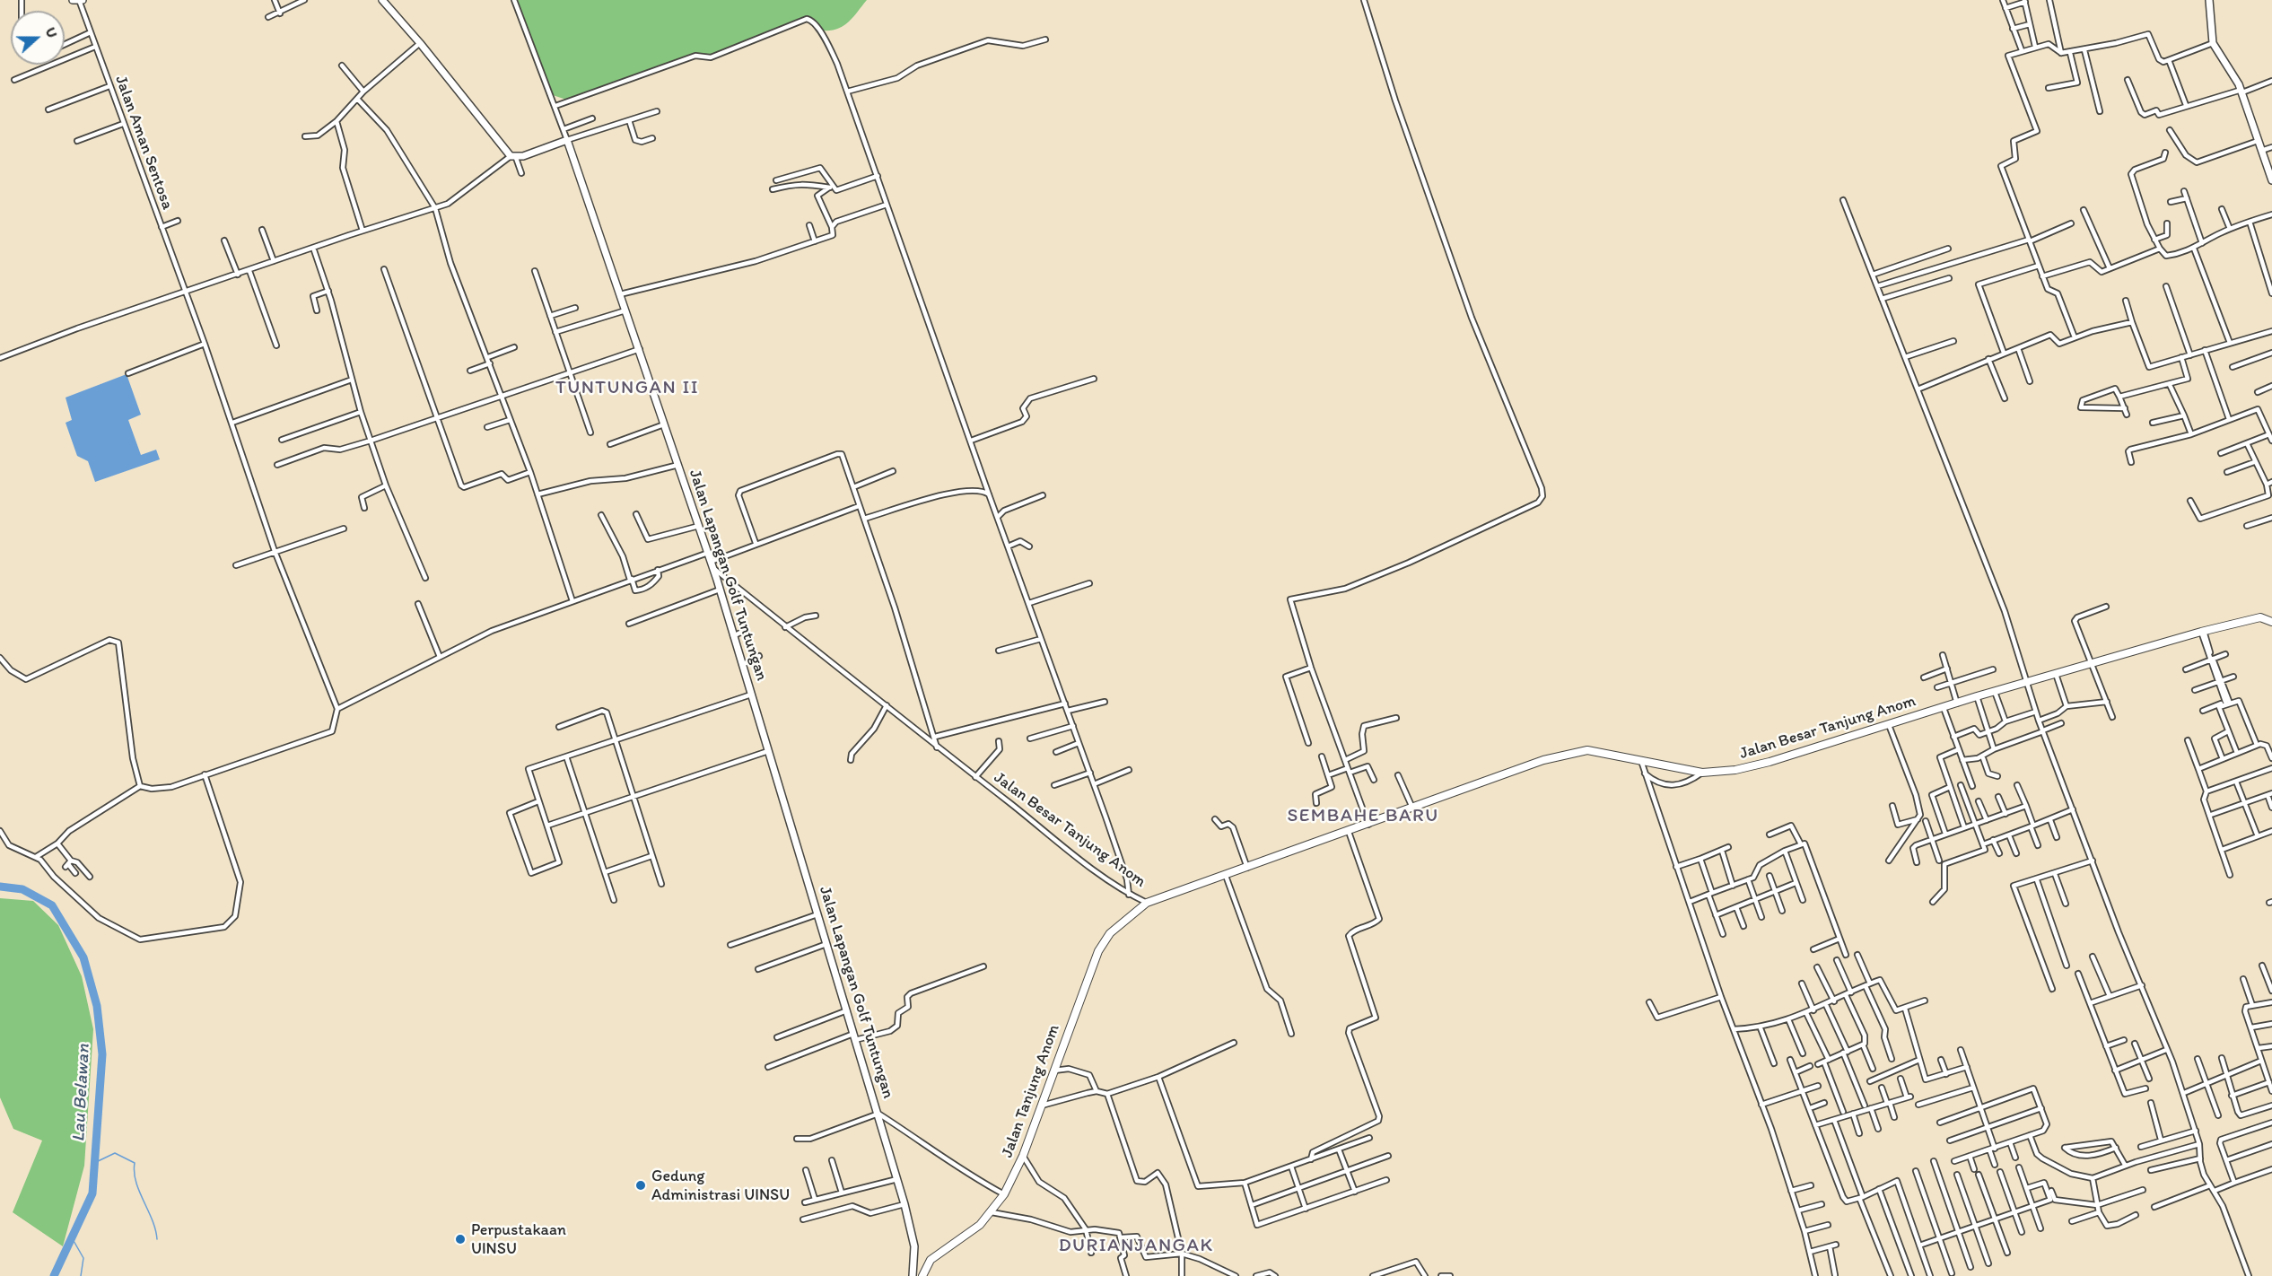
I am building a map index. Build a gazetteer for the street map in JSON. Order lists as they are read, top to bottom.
{
  "streets": {
    "main road": ["Jalan Besar Tanjung Anom", "Jalan Tanjung Anom"],
    "street": ["Jalan Aman Sentosa", "Jalan Lapangan Golf Tuntungan"]
  },
  "crossings": [
    ["Jalan Lapangan Golf Tuntungan", "Jalan Besar Tanjung Anom"],
    ["Jalan Besar Tanjung Anom", "Jalan Tanjung Anom"]
  ],
  "districts": ["TUNTUNGAN II", "SEMBAHE BARU", "DURIANJANGAK"],
  "water": ["Lau Belawan"],
  "places": ["Gedung Administrasi UINSU", "Perpustakaan UINSU"],
  "north": "right"
}
